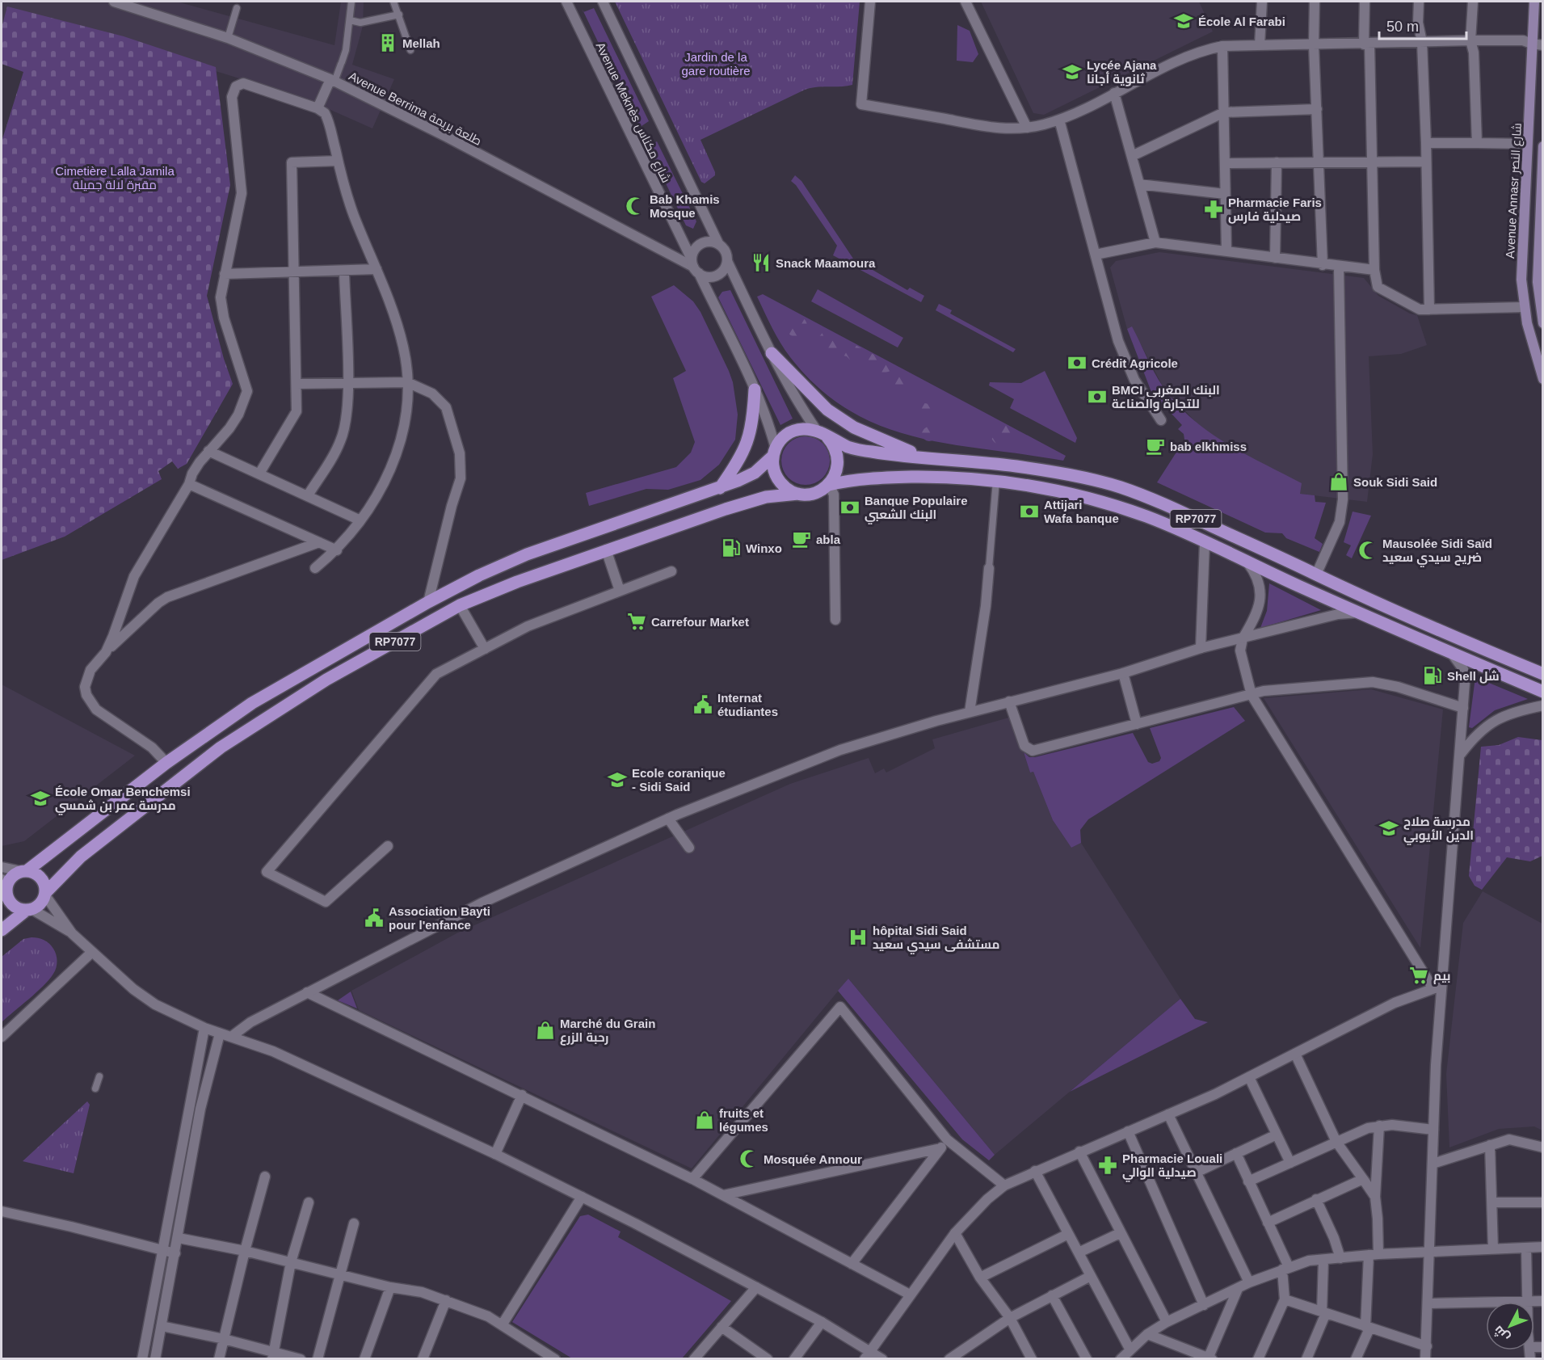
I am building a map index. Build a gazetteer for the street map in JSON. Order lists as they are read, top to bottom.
{
  "streets": {
    "main road": ["Avenue Annasr شارع النصر", "RP7077"],
    "street": ["Avenue Berrima طلعة بريمة", "Avenue Meknès شارع مكناس"]
  },
  "crossings": [
    ["Avenue Berrima طلعة بريمة", "Avenue Meknès شارع مكناس"],
    ["Avenue Meknès شارع مكناس", "RP7077"]
  ],
  "parks": ["Jardin de la gare routière", "Cimetière Lalla Jamila مقبرة لالة جميلة"],
  "places": {
    "school or university": [
      "École Al Farabi",
      "Lycée Ajana ثانوية أجانا",
      "Ecole coranique - Sidi Said",
      "École Omar Benchemsi مدرسة عمر بن شمسي",
      "مدرسة صلاح الدين الأيوبي"
    ],
    "building": ["Mellah"],
    "mosque": ["Bab Khamis Mosque", "Mausolée Sidi Saïd ضريح سيدي سعيد", "Mosquée Annour"],
    "pharmacy": ["Pharmacie Faris صيدلية فارس", "Pharmacie Louali صيدلية الوالي"],
    "restaurant": ["Snack Maamoura"],
    "bank": [
      "Crédit Agricole",
      "BMCI البنك المغربي للتجارة والصناعة",
      "Banque Populaire البنك الشعبي",
      "Attijari Wafa banque"
    ],
    "cafe": ["bab elkhmiss", "abla"],
    "shop": ["Souk Sidi Said", "Marché du Grain رحبة الزرع", "fruits et légumes"],
    "fuel station": ["Winxo", "Shell شل"],
    "supermarket": ["Carrefour Market", "بيم"],
    "public building": ["Internat étudiantes", "Association Bayti pour l'enfance"],
    "hospital": ["hôpital Sidi Said مستشفى سيدي سعيد"]
  },
  "scale_bar": "50 m",
  "north": "bottom left"
}
